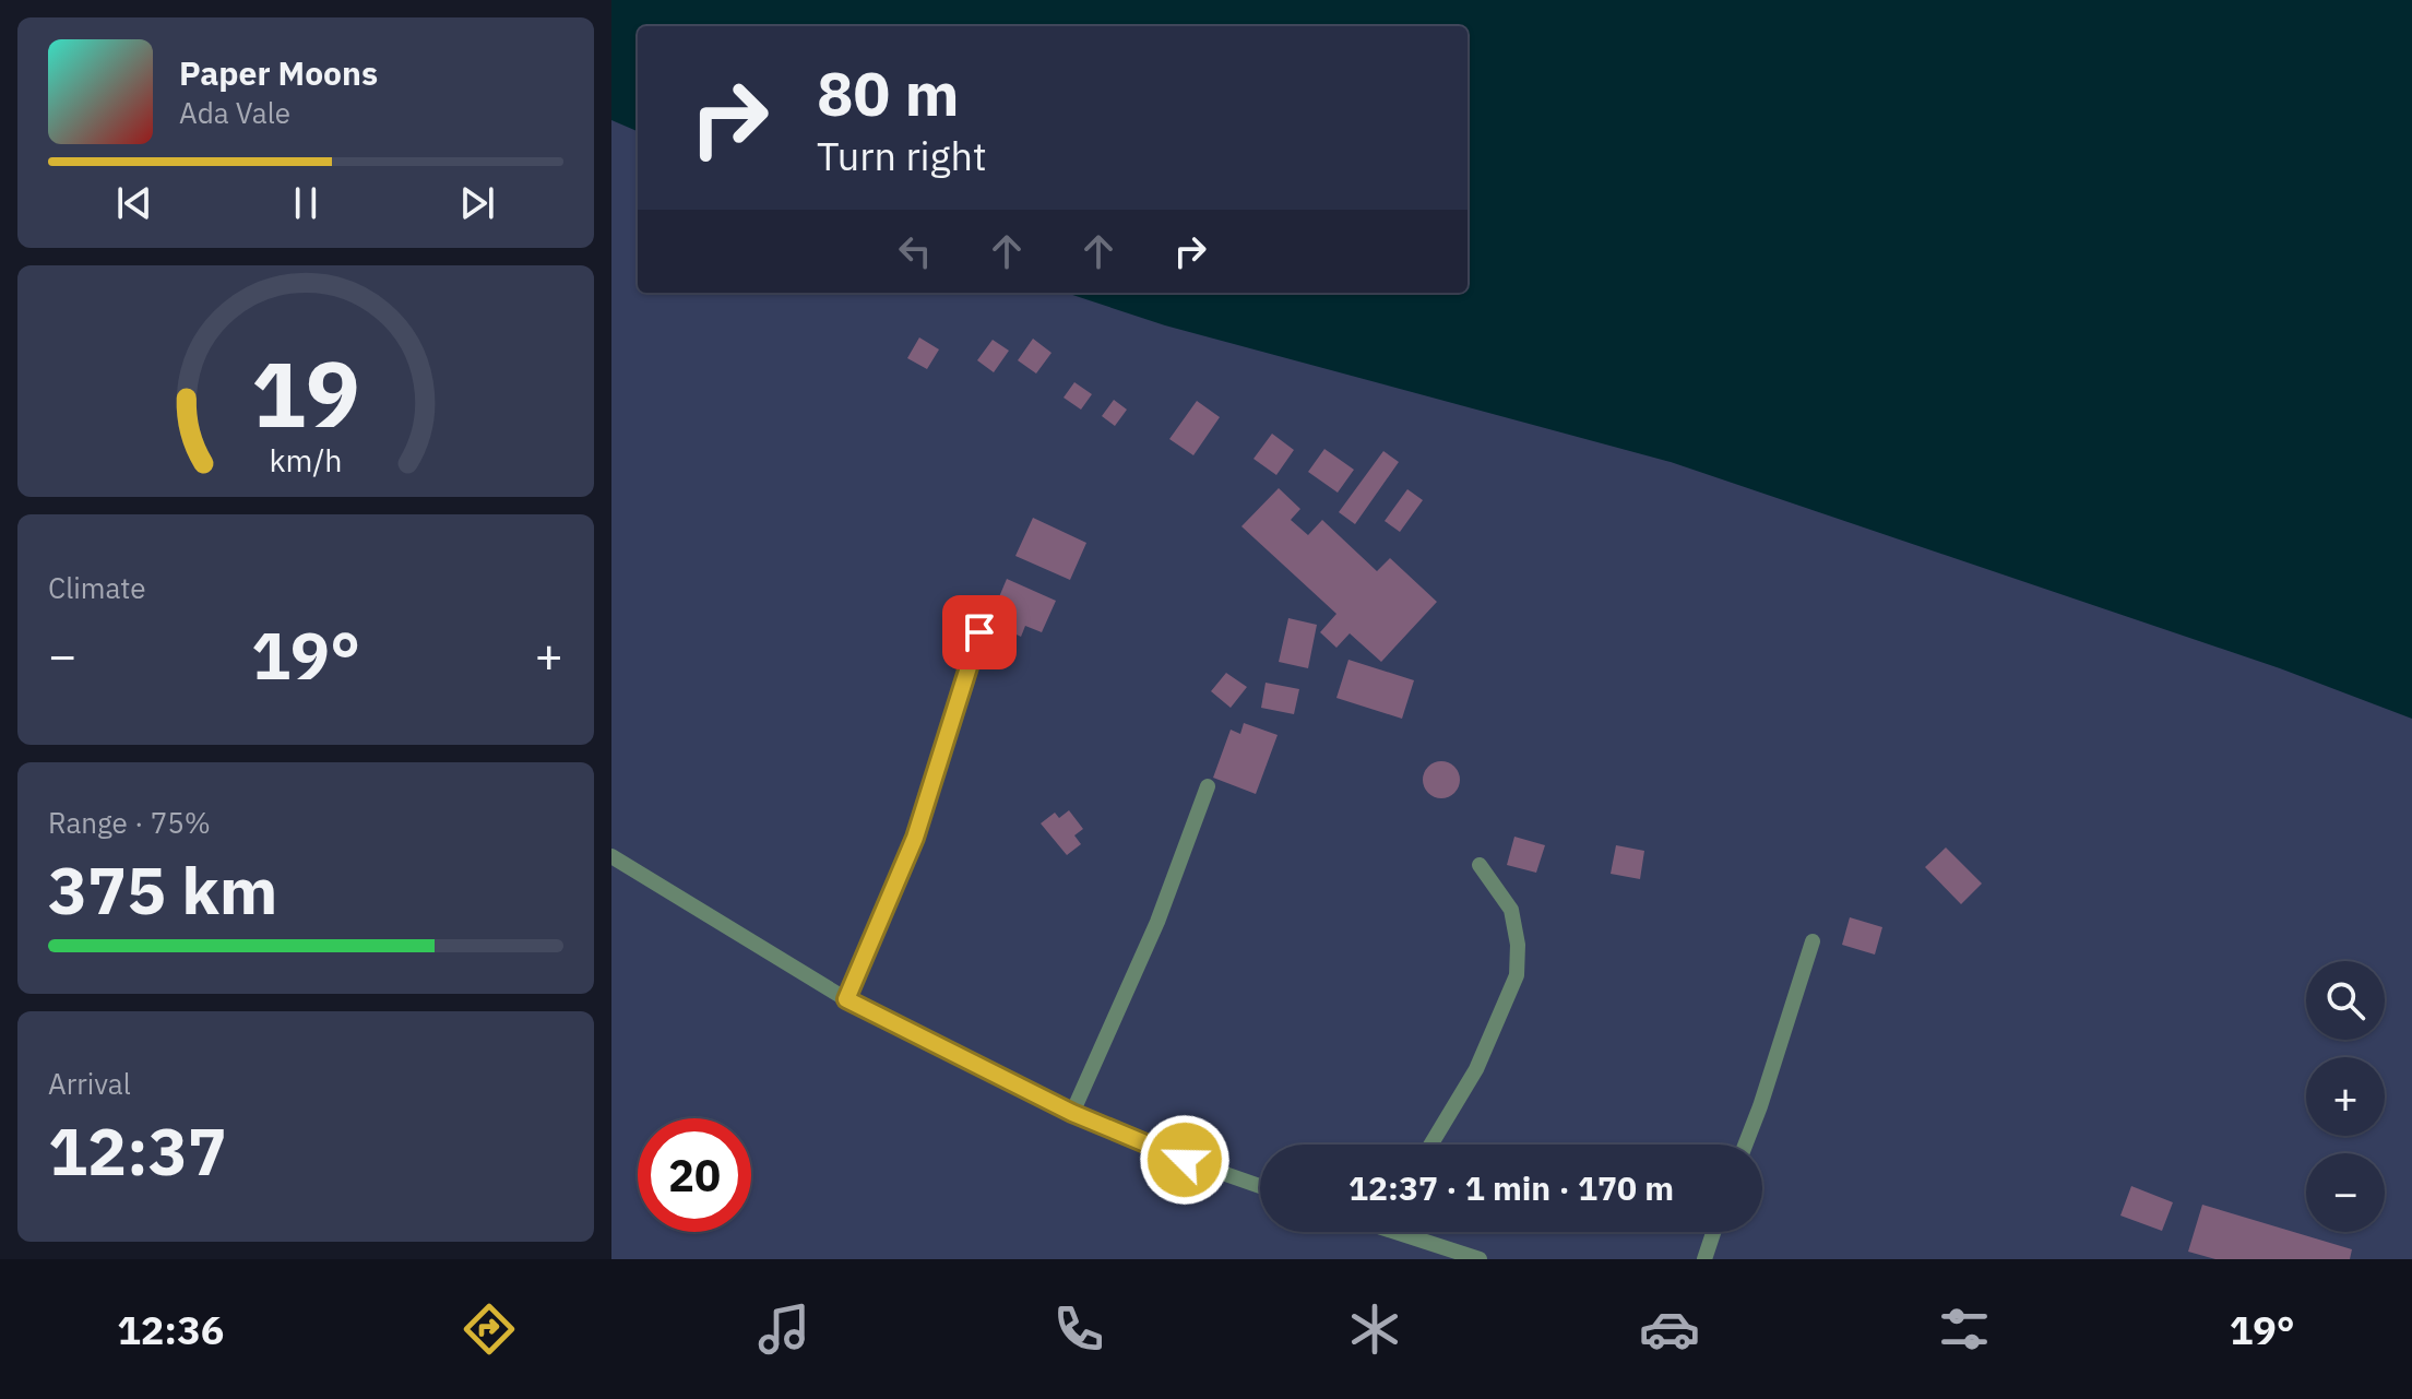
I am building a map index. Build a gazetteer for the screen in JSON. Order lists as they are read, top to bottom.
{
  "page": {
    "turn": ["80 m", "Turn right"],
    "song": ["Paper Moons", "Ada Vale"],
    "tile": [
      "Climate",
      ["Range · 75%", "375 km"],
      ["Arrival", "12:37"]
    ],
    "heat": ["−", "19°", "+"],
    "map_buttons": ["+", "−"],
    "limit": "20",
    "trip": "12:37 · 1 min · 170 m",
    "tabs": ["12:36", "19°"],
    "gauge": ["19", "km/h"]
  }
}
